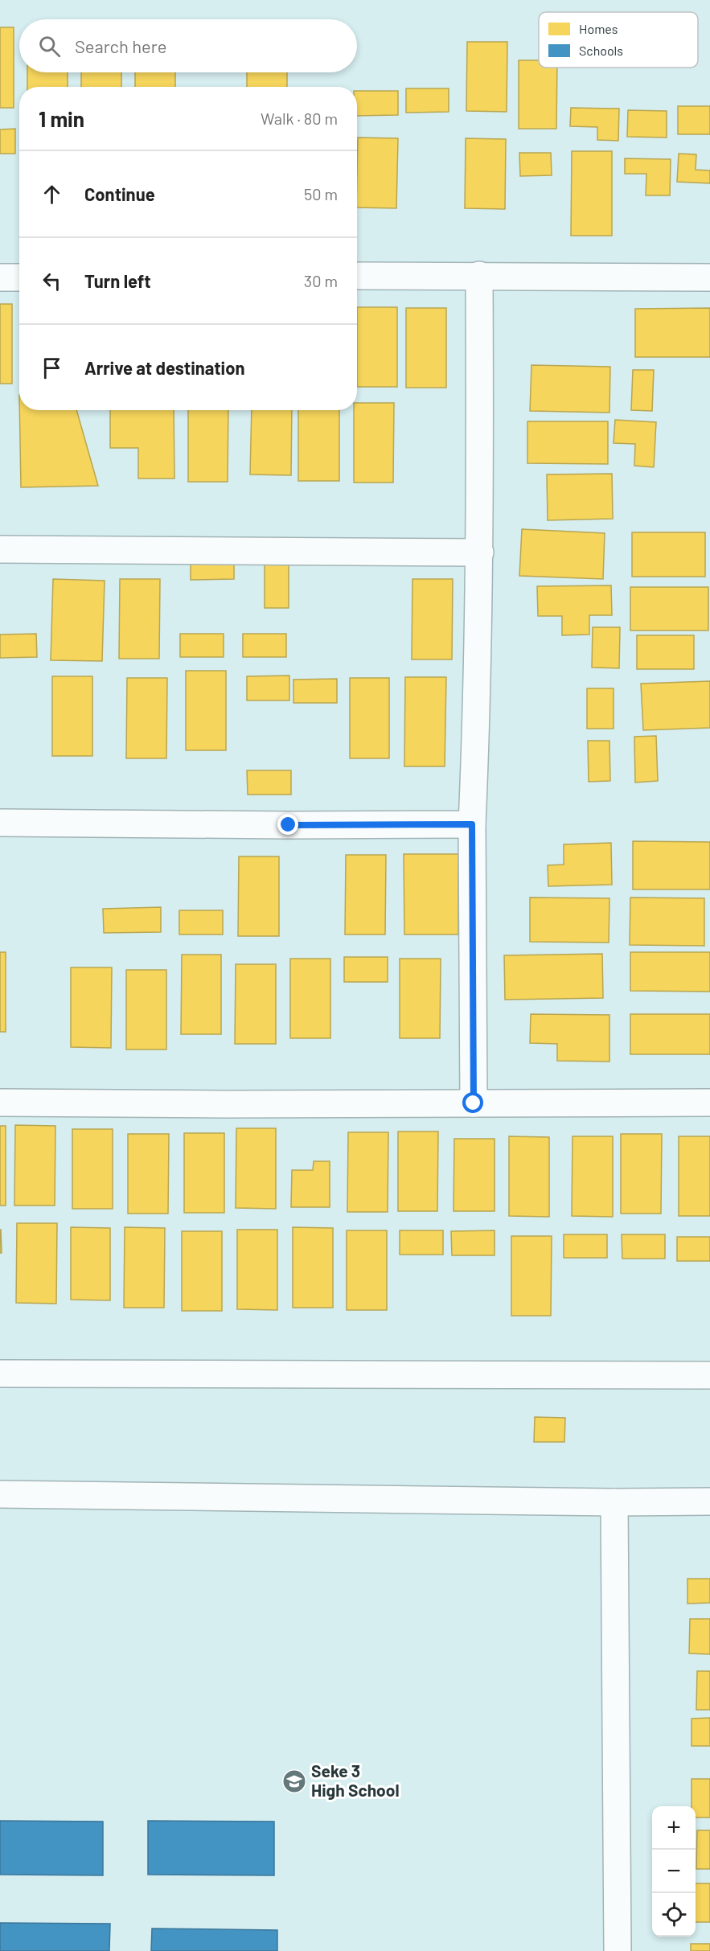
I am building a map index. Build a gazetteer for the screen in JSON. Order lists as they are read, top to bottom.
{
  "places": {
    "school or university": ["Seke 3 High School"]
  },
  "legend": ["Homes", "Schools"],
  "page": {
    "search": "Search here",
    "heading": ["1 min", "Walk · 80 m"],
    "list": [
      ["Continue", "50 m"],
      ["Turn left", "30 m"],
      "Arrive at destination"
    ],
    "map_buttons": ["+", "−"]
  }
}
